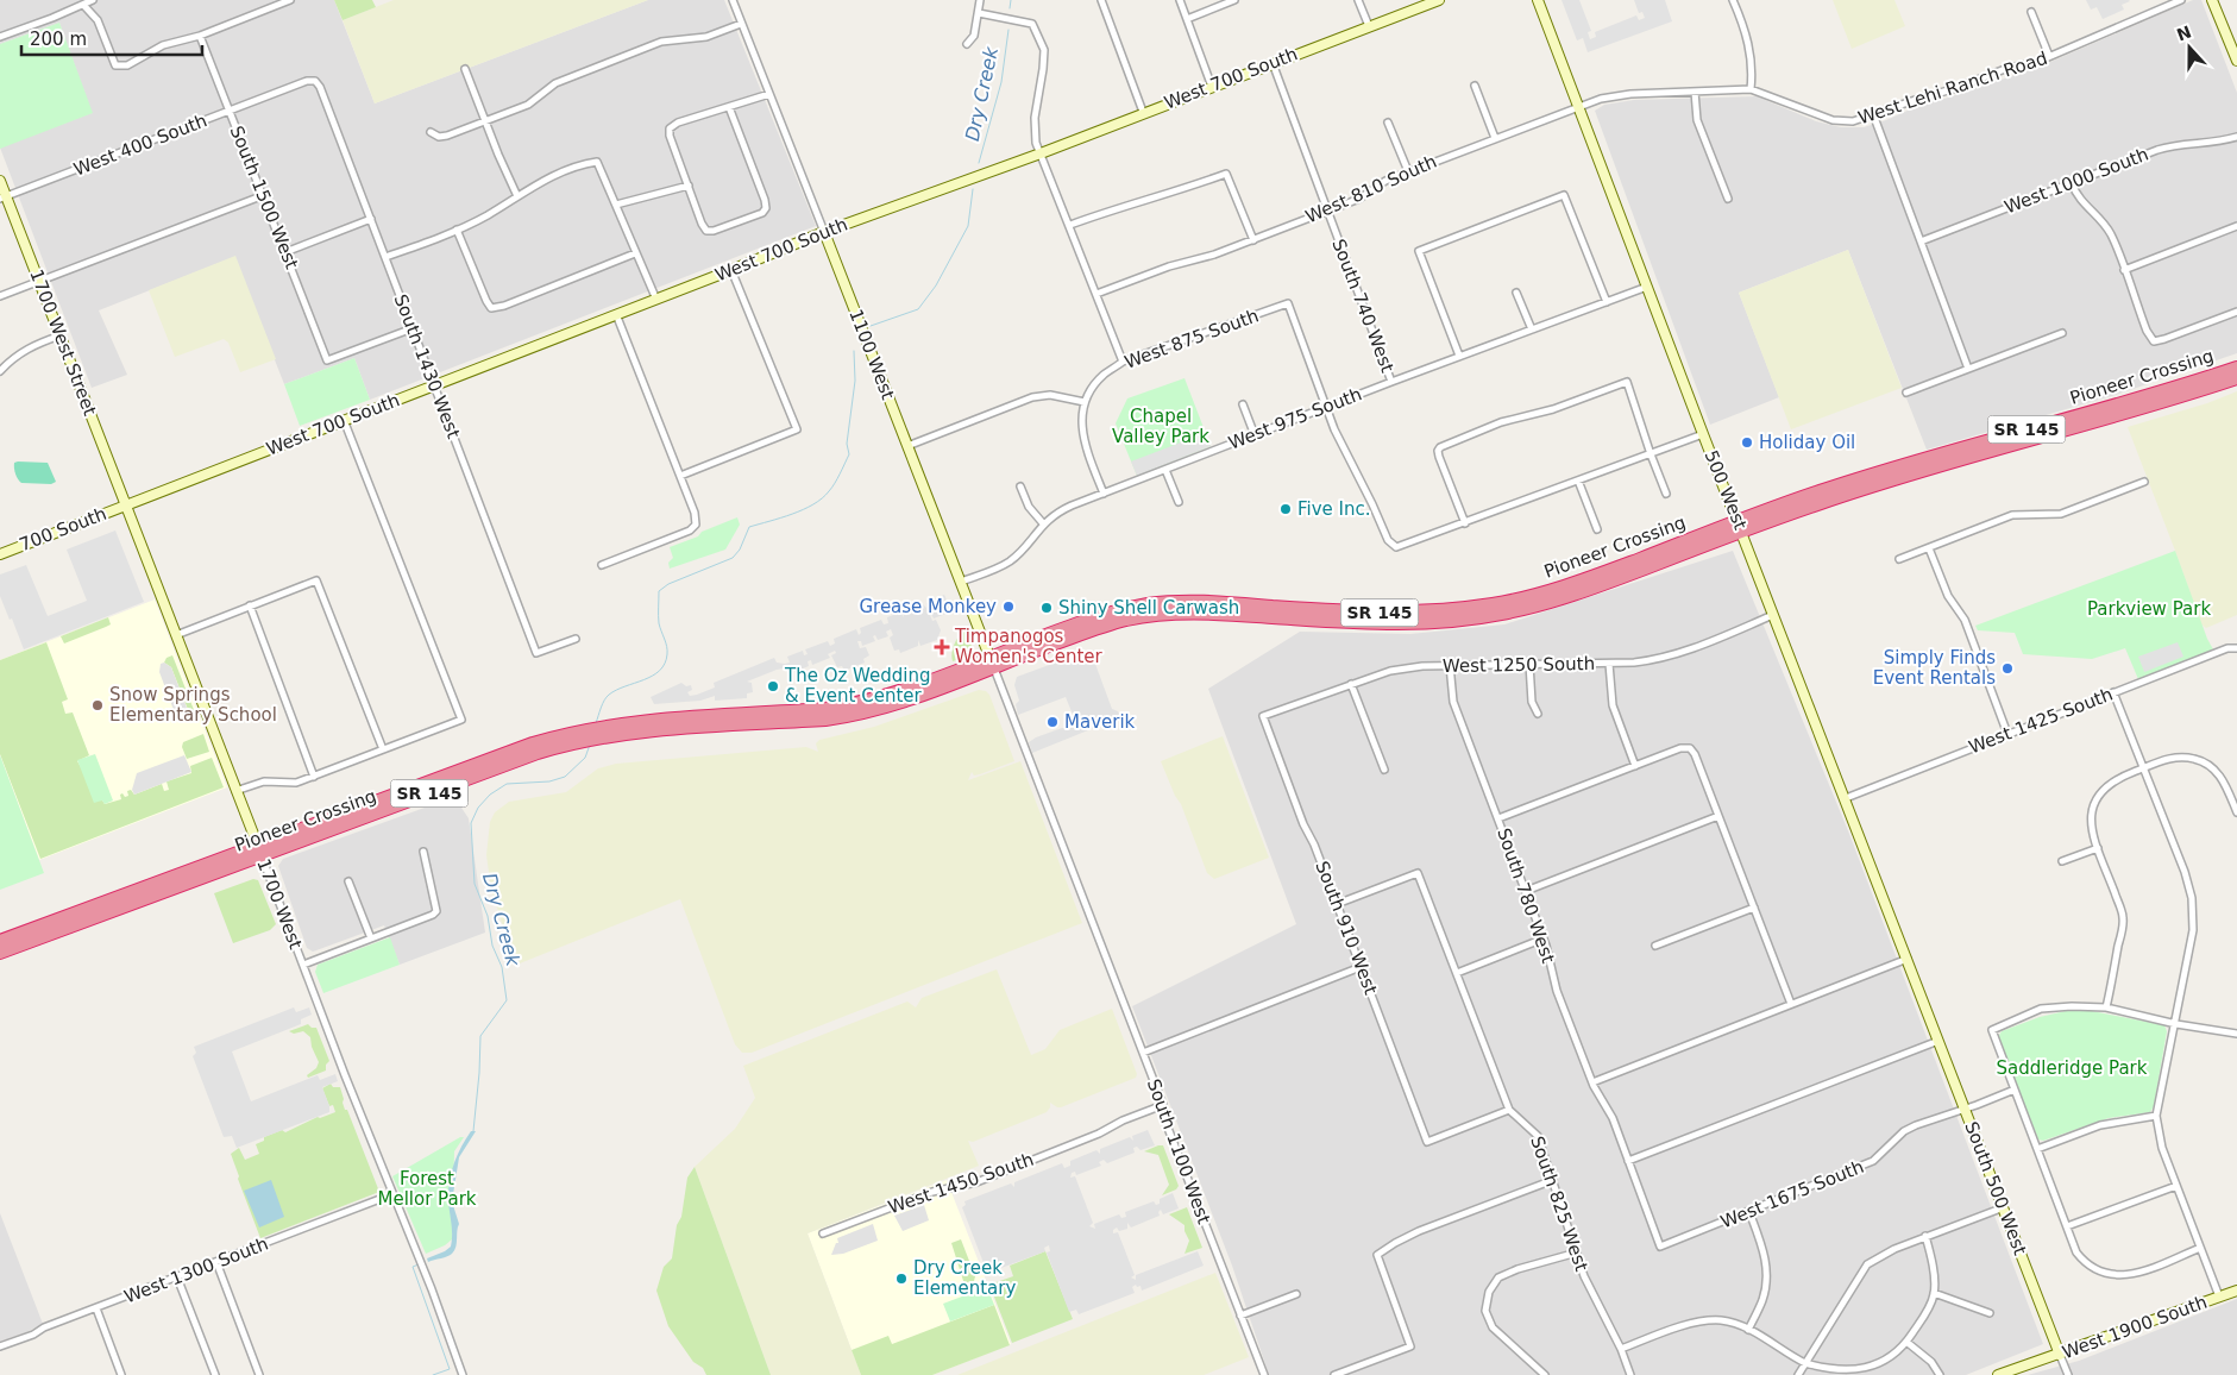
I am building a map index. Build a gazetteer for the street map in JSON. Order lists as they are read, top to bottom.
{
  "streets": {
    "highway": ["Pioneer Crossing", "SR 145"],
    "street": [
      "West 700 South",
      "West Lehi Ranch Road",
      "West 400 South",
      "West 1000 South",
      "West 810 South",
      "South 1500 West",
      "South 740 West",
      "West 875 South",
      "1700 West Street",
      "1100 West",
      "South 1430 West",
      "West 975 South",
      "500 West",
      "700 South",
      "West 1250 South",
      "West 1425 South",
      "South 780 West",
      "1700 West",
      "South 910 West",
      "South 1100 West",
      "West 1450 South",
      "South 500 West",
      "West 1675 South",
      "South 825 West",
      "West 1300 South",
      "West 1900 South"
    ]
  },
  "crossings": [
    ["West 700 South", "South 740 West"],
    ["West 700 South", "1700 West Street"],
    ["West 700 South", "1100 West"],
    ["West 700 South", "South 1430 West"],
    ["West 700 South", "700 South"],
    ["West 700 South", "1700 West"],
    ["West Lehi Ranch Road", "West 810 South"],
    ["West Lehi Ranch Road", "500 West"],
    ["West 400 South", "South 1500 West"],
    ["West 400 South", "1700 West Street"],
    ["West 400 South", "South 1430 West"],
    ["West 810 South", "South 740 West"],
    ["West 810 South", "500 West"],
    ["South 1500 West", "South 1430 West"],
    ["South 740 West", "West 975 South"],
    ["West 875 South", "West 975 South"],
    ["1700 West Street", "700 South"],
    ["1700 West Street", "1700 West"],
    ["1100 West", "Pioneer Crossing"],
    ["1100 West", "West 975 South"],
    ["1100 West", "South 1100 West"],
    ["Pioneer Crossing", "500 West"],
    ["Pioneer Crossing", "1700 West"],
    ["West 975 South", "500 West"],
    ["500 West", "West 1250 South"],
    ["500 West", "West 1425 South"],
    ["500 West", "South 500 West"],
    ["700 South", "1700 West"],
    ["West 1250 South", "South 780 West"],
    ["West 1250 South", "South 910 West"],
    ["South 780 West", "West 1675 South"],
    ["1700 West", "West 1300 South"],
    ["South 910 West", "South 825 West"],
    ["South 1100 West", "West 1450 South"],
    ["South 500 West", "West 1675 South"],
    ["South 500 West", "West 1900 South"]
  ],
  "water": ["Dry Creek"],
  "parks": [
    "Chapel Valley Park",
    "Parkview Park",
    "Saddleridge Park",
    "Forest Mellor Park"
  ],
  "places": {
    "other": [
      "Holiday Oil",
      "Five Inc.",
      "Grease Monkey",
      "Shiny Shell Carwash",
      "Simply Finds Event Rentals",
      "The Oz Wedding & Event Center",
      "Snow Springs Elementary School",
      "Maverik",
      "Dry Creek Elementary"
    ],
    "health": ["Timpanogos Women's Center"]
  },
  "scale_bar": "200 m",
  "north": "top"
}
